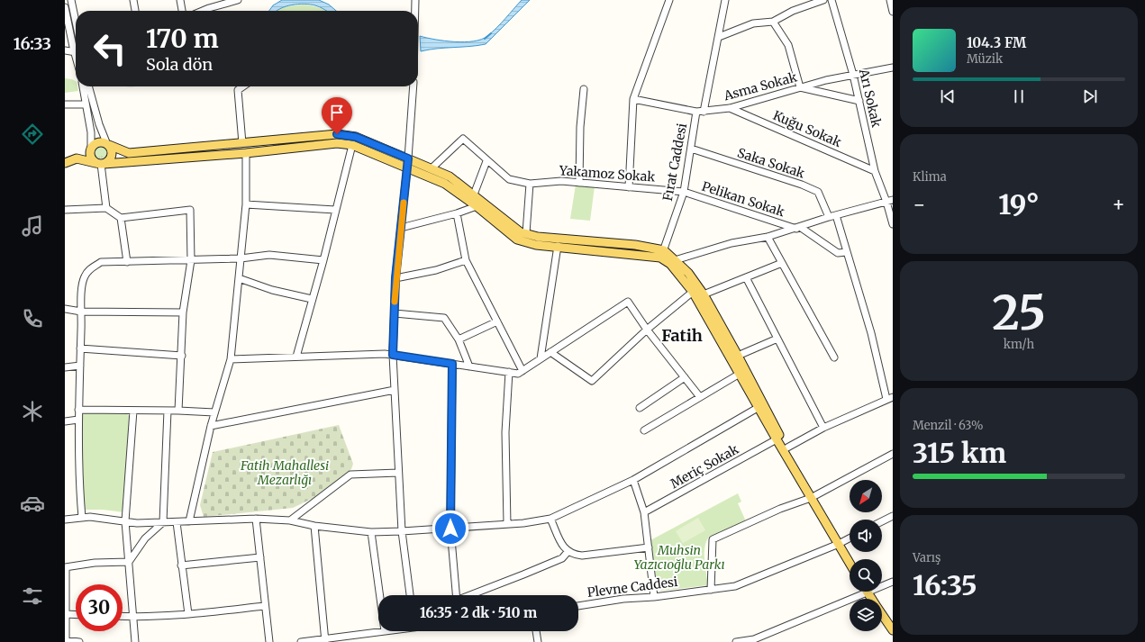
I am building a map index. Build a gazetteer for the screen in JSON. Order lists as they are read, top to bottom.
{
  "streets": {
    "street": [
      "Asma Sokak",
      "Arı Sokak",
      "Kuğu Sokak",
      "Fırat Caddesi",
      "Saka Sokak",
      "Yakamoz Sokak",
      "Pelikan Sokak",
      "Meriç Sokak",
      "Plevne Caddesi"
    ]
  },
  "crossings": [
    ["Asma Sokak", "Arı Sokak"],
    ["Asma Sokak", "Kuğu Sokak"],
    ["Asma Sokak", "Fırat Caddesi"],
    ["Arı Sokak", "Kuğu Sokak"],
    ["Fırat Caddesi", "Saka Sokak"],
    ["Fırat Caddesi", "Yakamoz Sokak"],
    ["Fırat Caddesi", "Pelikan Sokak"],
    ["Yakamoz Sokak", "Pelikan Sokak"]
  ],
  "districts": ["Fatih"],
  "parks": ["Fatih Mahallesi Mezarlığı", "Muhsin Yazıcıoğlu Parkı"],
  "north": "bottom left",
  "page": {
    "tabs": "16:33",
    "turn": ["170 m", "Sola dön"],
    "song": ["104.3 FM", "Müzik"],
    "tile": [
      "Klima",
      ["25", "km/h"],
      ["Menzil · 63%", "315 km"],
      ["Varış", "16:35"]
    ],
    "heat": ["−", "19°", "+"],
    "limit": "30",
    "trip": "16:35 · 2 dk · 510 m"
  }
}
